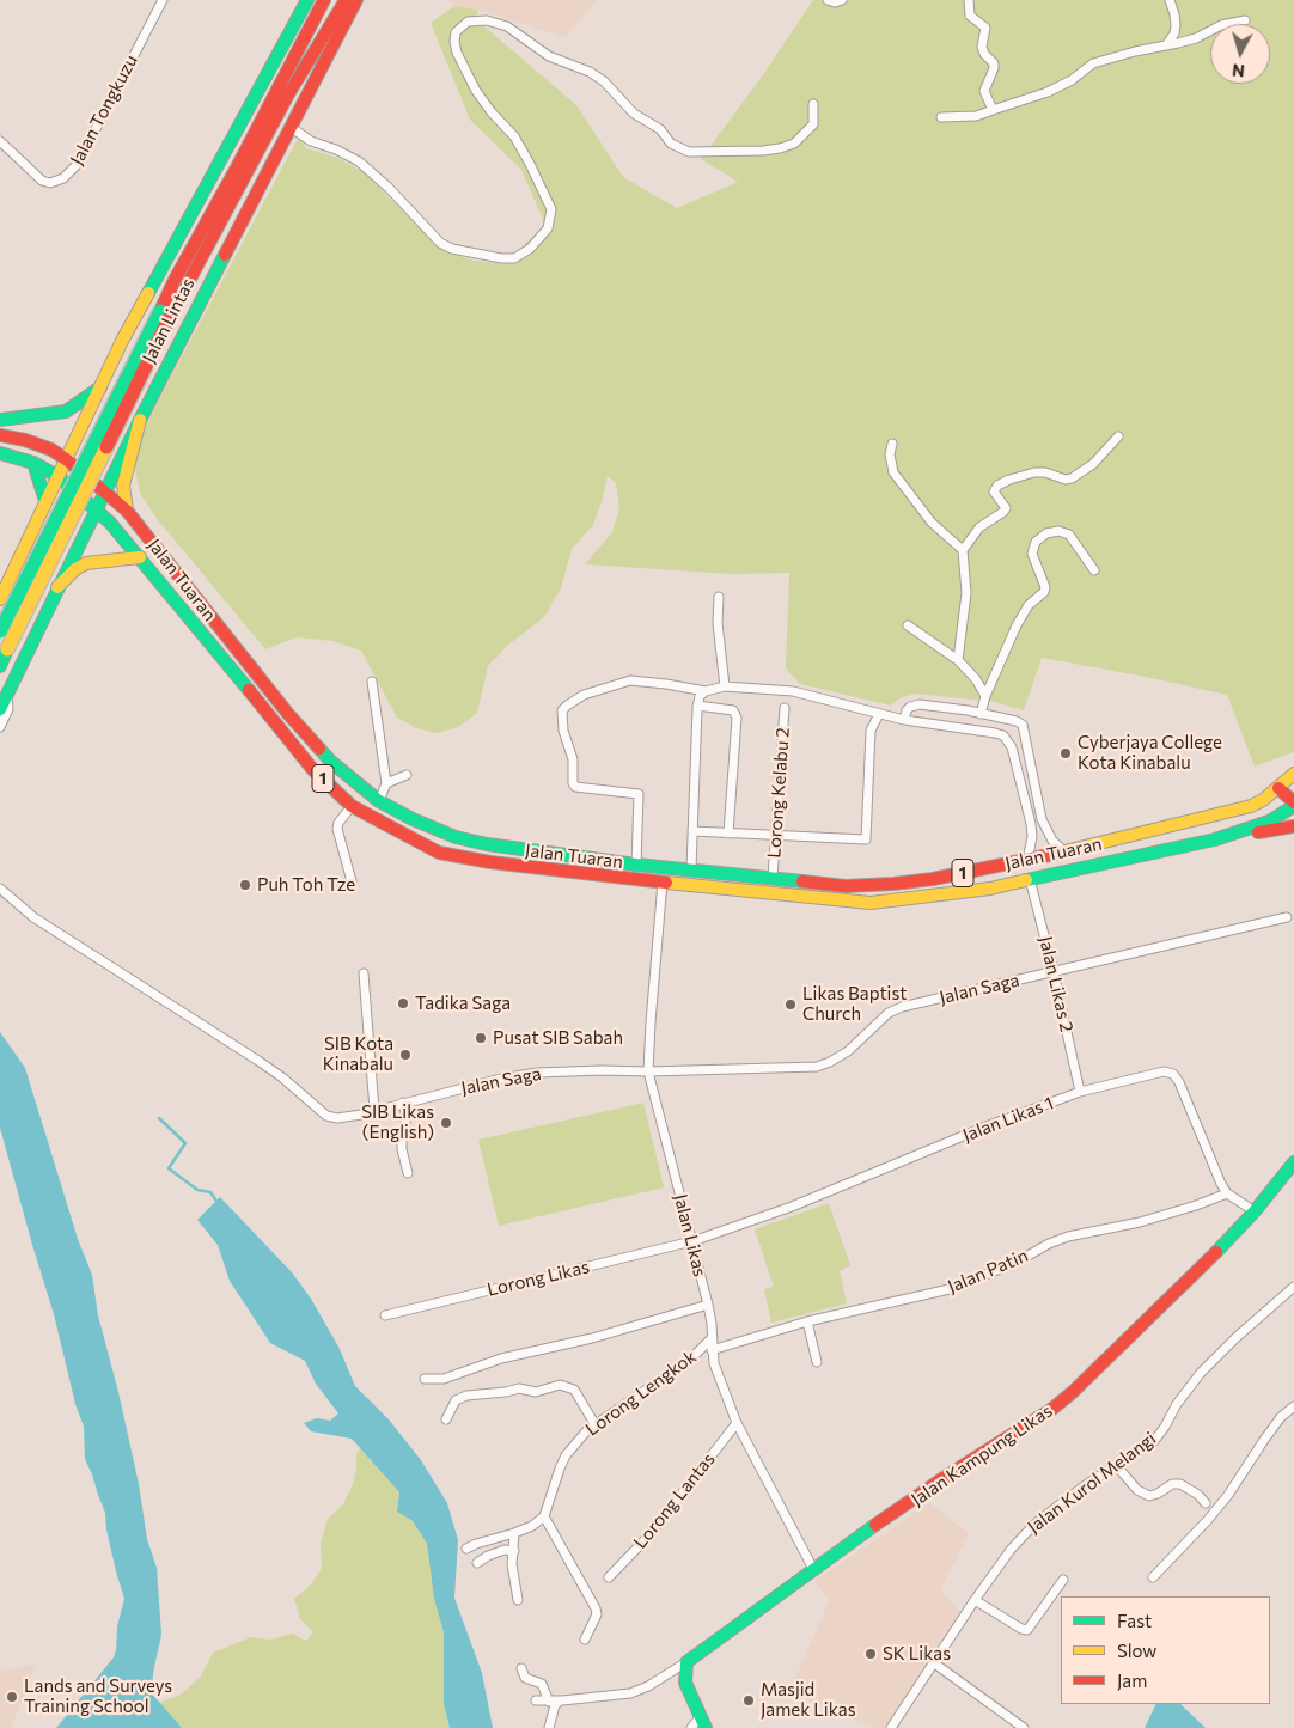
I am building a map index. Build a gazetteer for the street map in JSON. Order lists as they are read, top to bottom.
{
  "streets": {
    "main road": [
      "Jalan Lintas",
      "Jalan Tuaran",
      "1",
      "Jalan Kampung Likas"
    ],
    "street": [
      "Jalan Tongkuzu",
      "Lorong Kelabu 2",
      "Jalan Likas 2",
      "Jalan Saga",
      "Jalan Likas 1",
      "Jalan Likas",
      "Jalan Patin",
      "Lorong Likas",
      "Lorong Lengkok",
      "Jalan Kurol Melangi",
      "Lorong Lantas"
    ]
  },
  "crossings": [
    ["Jalan Tuaran", "Lorong Kelabu 2"],
    ["Jalan Tuaran", "Jalan Likas 2"],
    ["Jalan Tuaran", "Jalan Likas"],
    ["Jalan Likas 2", "Jalan Saga"],
    ["Jalan Likas 2", "Jalan Likas 1"],
    ["Jalan Saga", "Jalan Likas"],
    ["Jalan Likas 1", "Jalan Likas"],
    ["Jalan Likas 1", "Jalan Patin"],
    ["Jalan Likas 1", "Lorong Likas"],
    ["Jalan Likas 1", "Jalan Kampung Likas"],
    ["Jalan Likas", "Jalan Patin"],
    ["Jalan Likas", "Lorong Likas"],
    ["Jalan Likas", "Lorong Lengkok"],
    ["Jalan Likas", "Jalan Kampung Likas"],
    ["Jalan Likas", "Lorong Lantas"]
  ],
  "places": [
    "Cyberjaya College Kota Kinabalu",
    "Puh Toh Tze",
    "Tadika Saga",
    "Likas Baptist Church",
    "Pusat SIB Sabah",
    "SIB Kota Kinabalu",
    "SIB Likas (English)",
    "SK Likas",
    "Lands and Surveys Training School",
    "Masjid Jamek Likas"
  ],
  "legend": ["Fast", "Slow", "Jam"],
  "north": "bottom"
}
